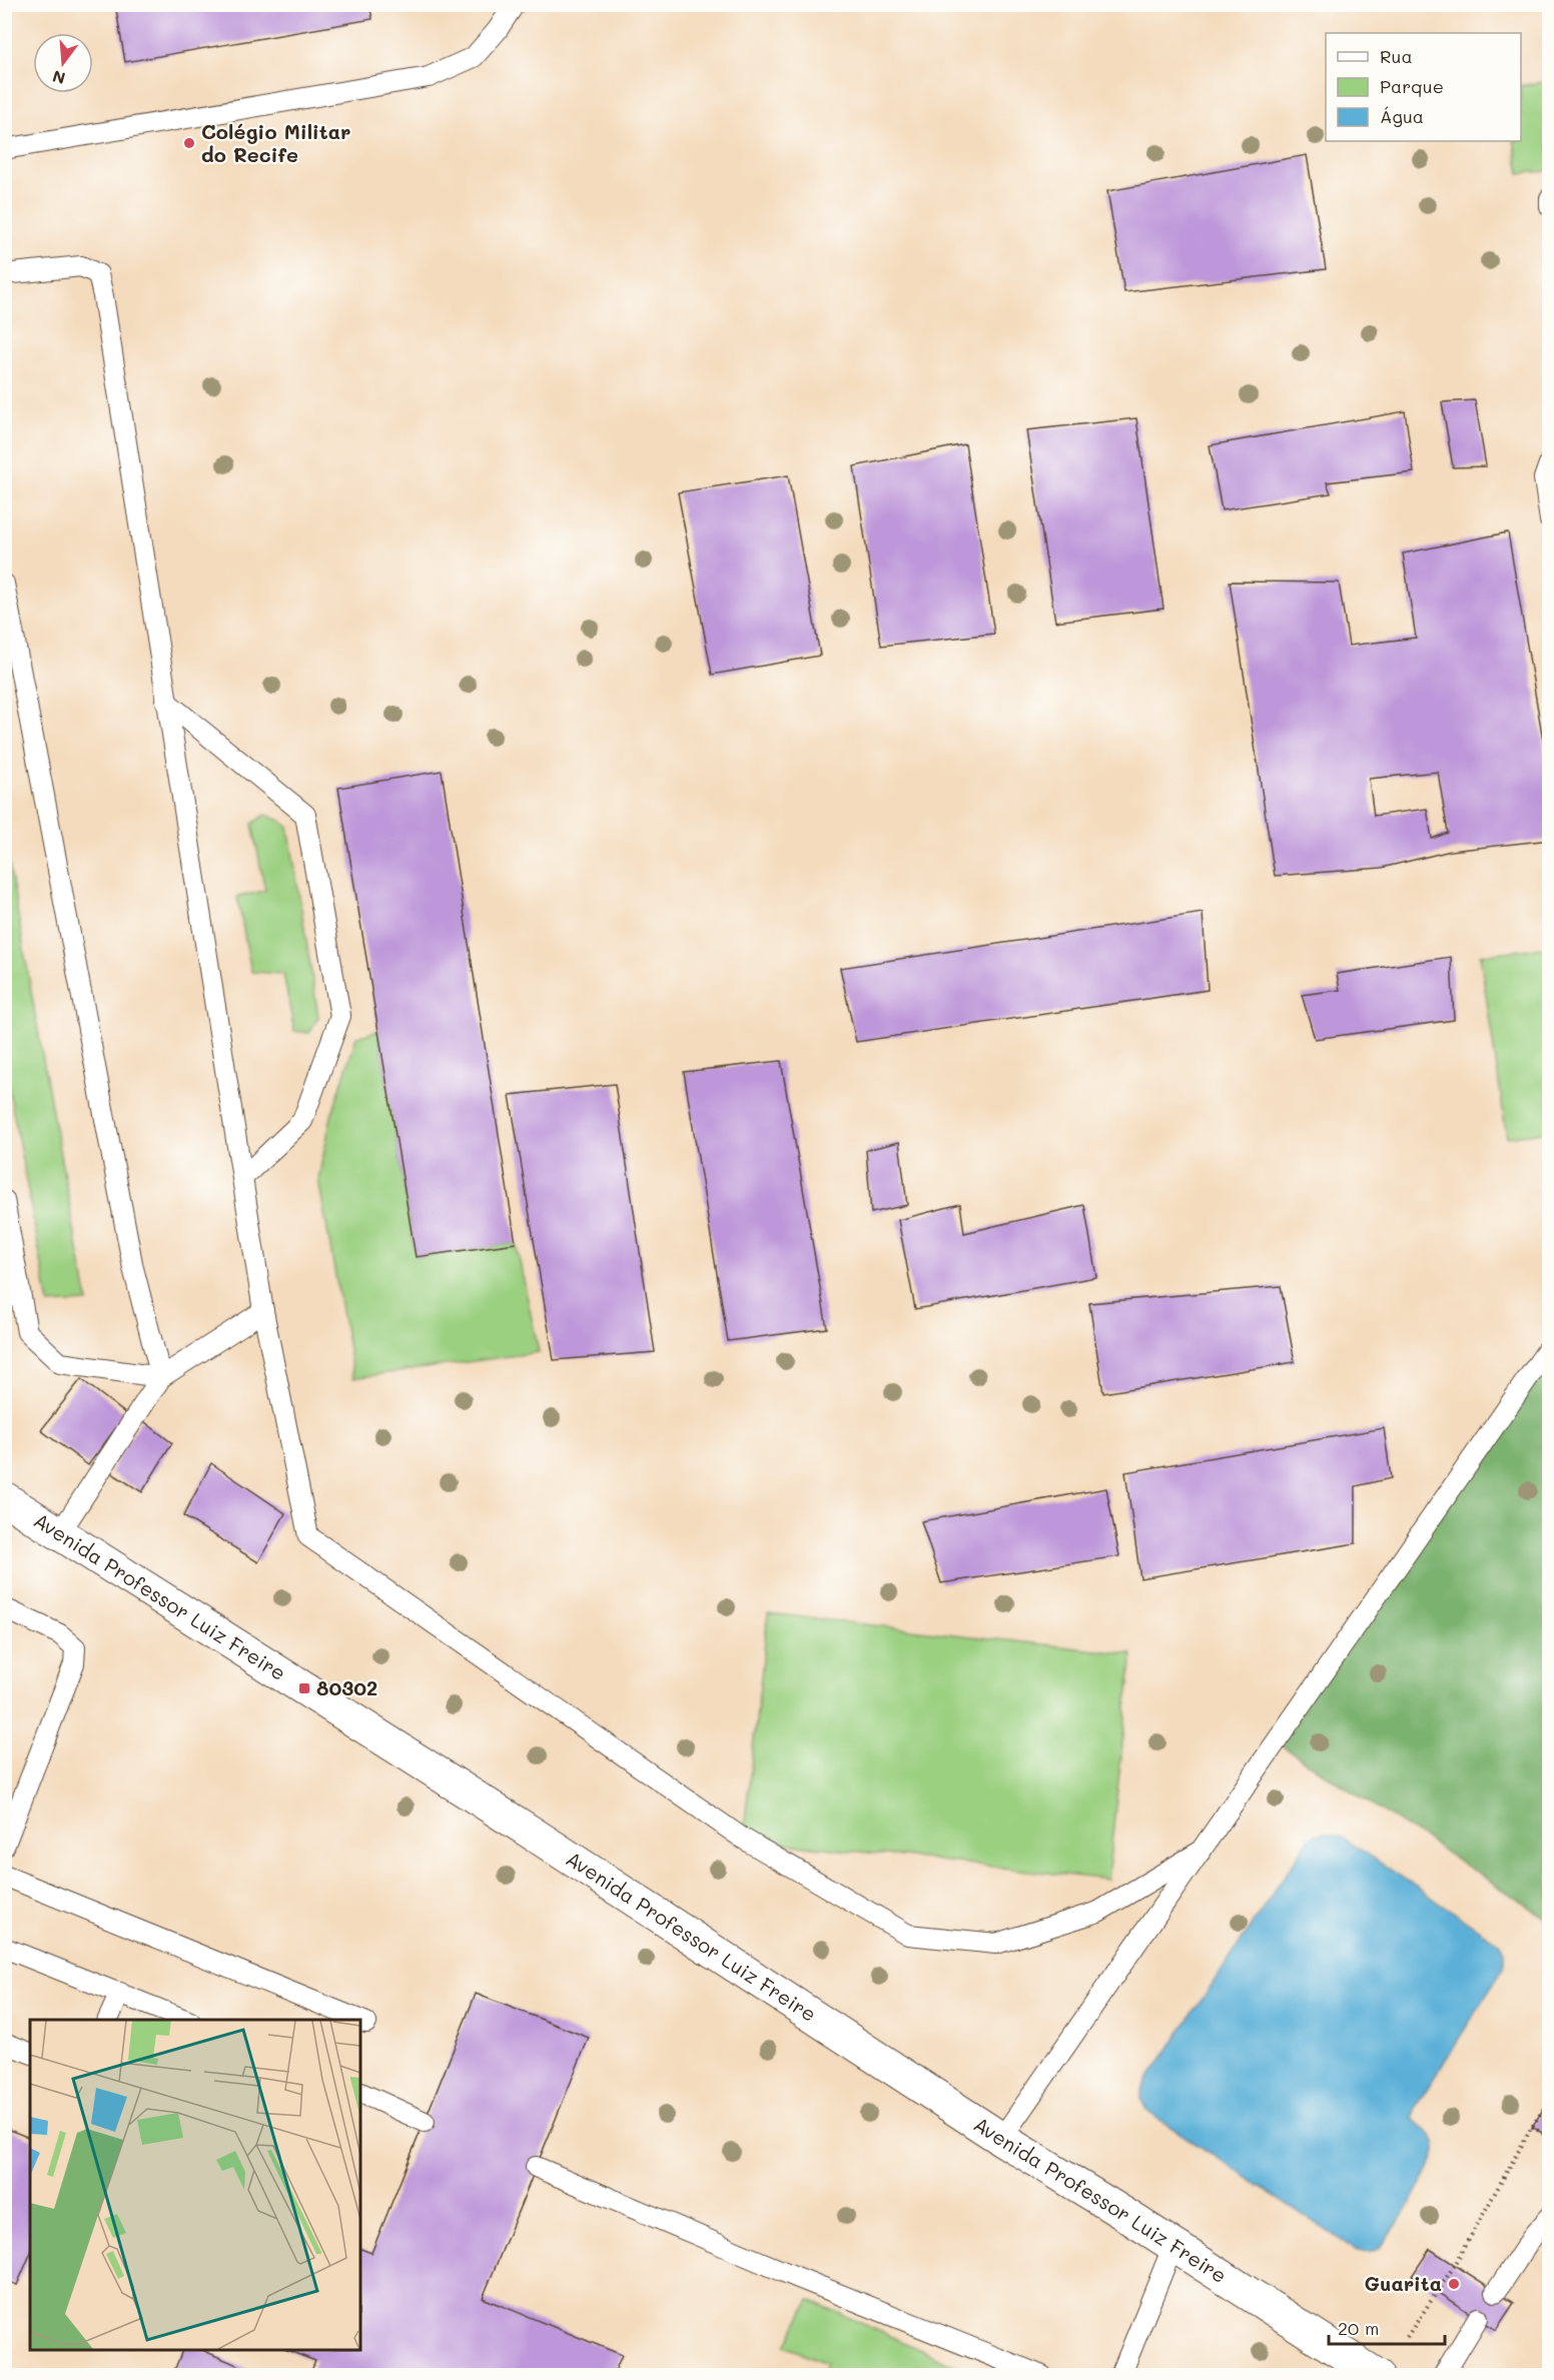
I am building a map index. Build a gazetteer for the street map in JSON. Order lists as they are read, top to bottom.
{
  "streets": {
    "main road": ["Avenida Professor Luiz Freire"]
  },
  "places": {
    "other": ["Colégio Militar do Recife", "Guarita"],
    "transit": ["80302"]
  },
  "legend": ["Rua", "Parque", "Água"],
  "scale_bar": "20 m",
  "north": "bottom"
}
